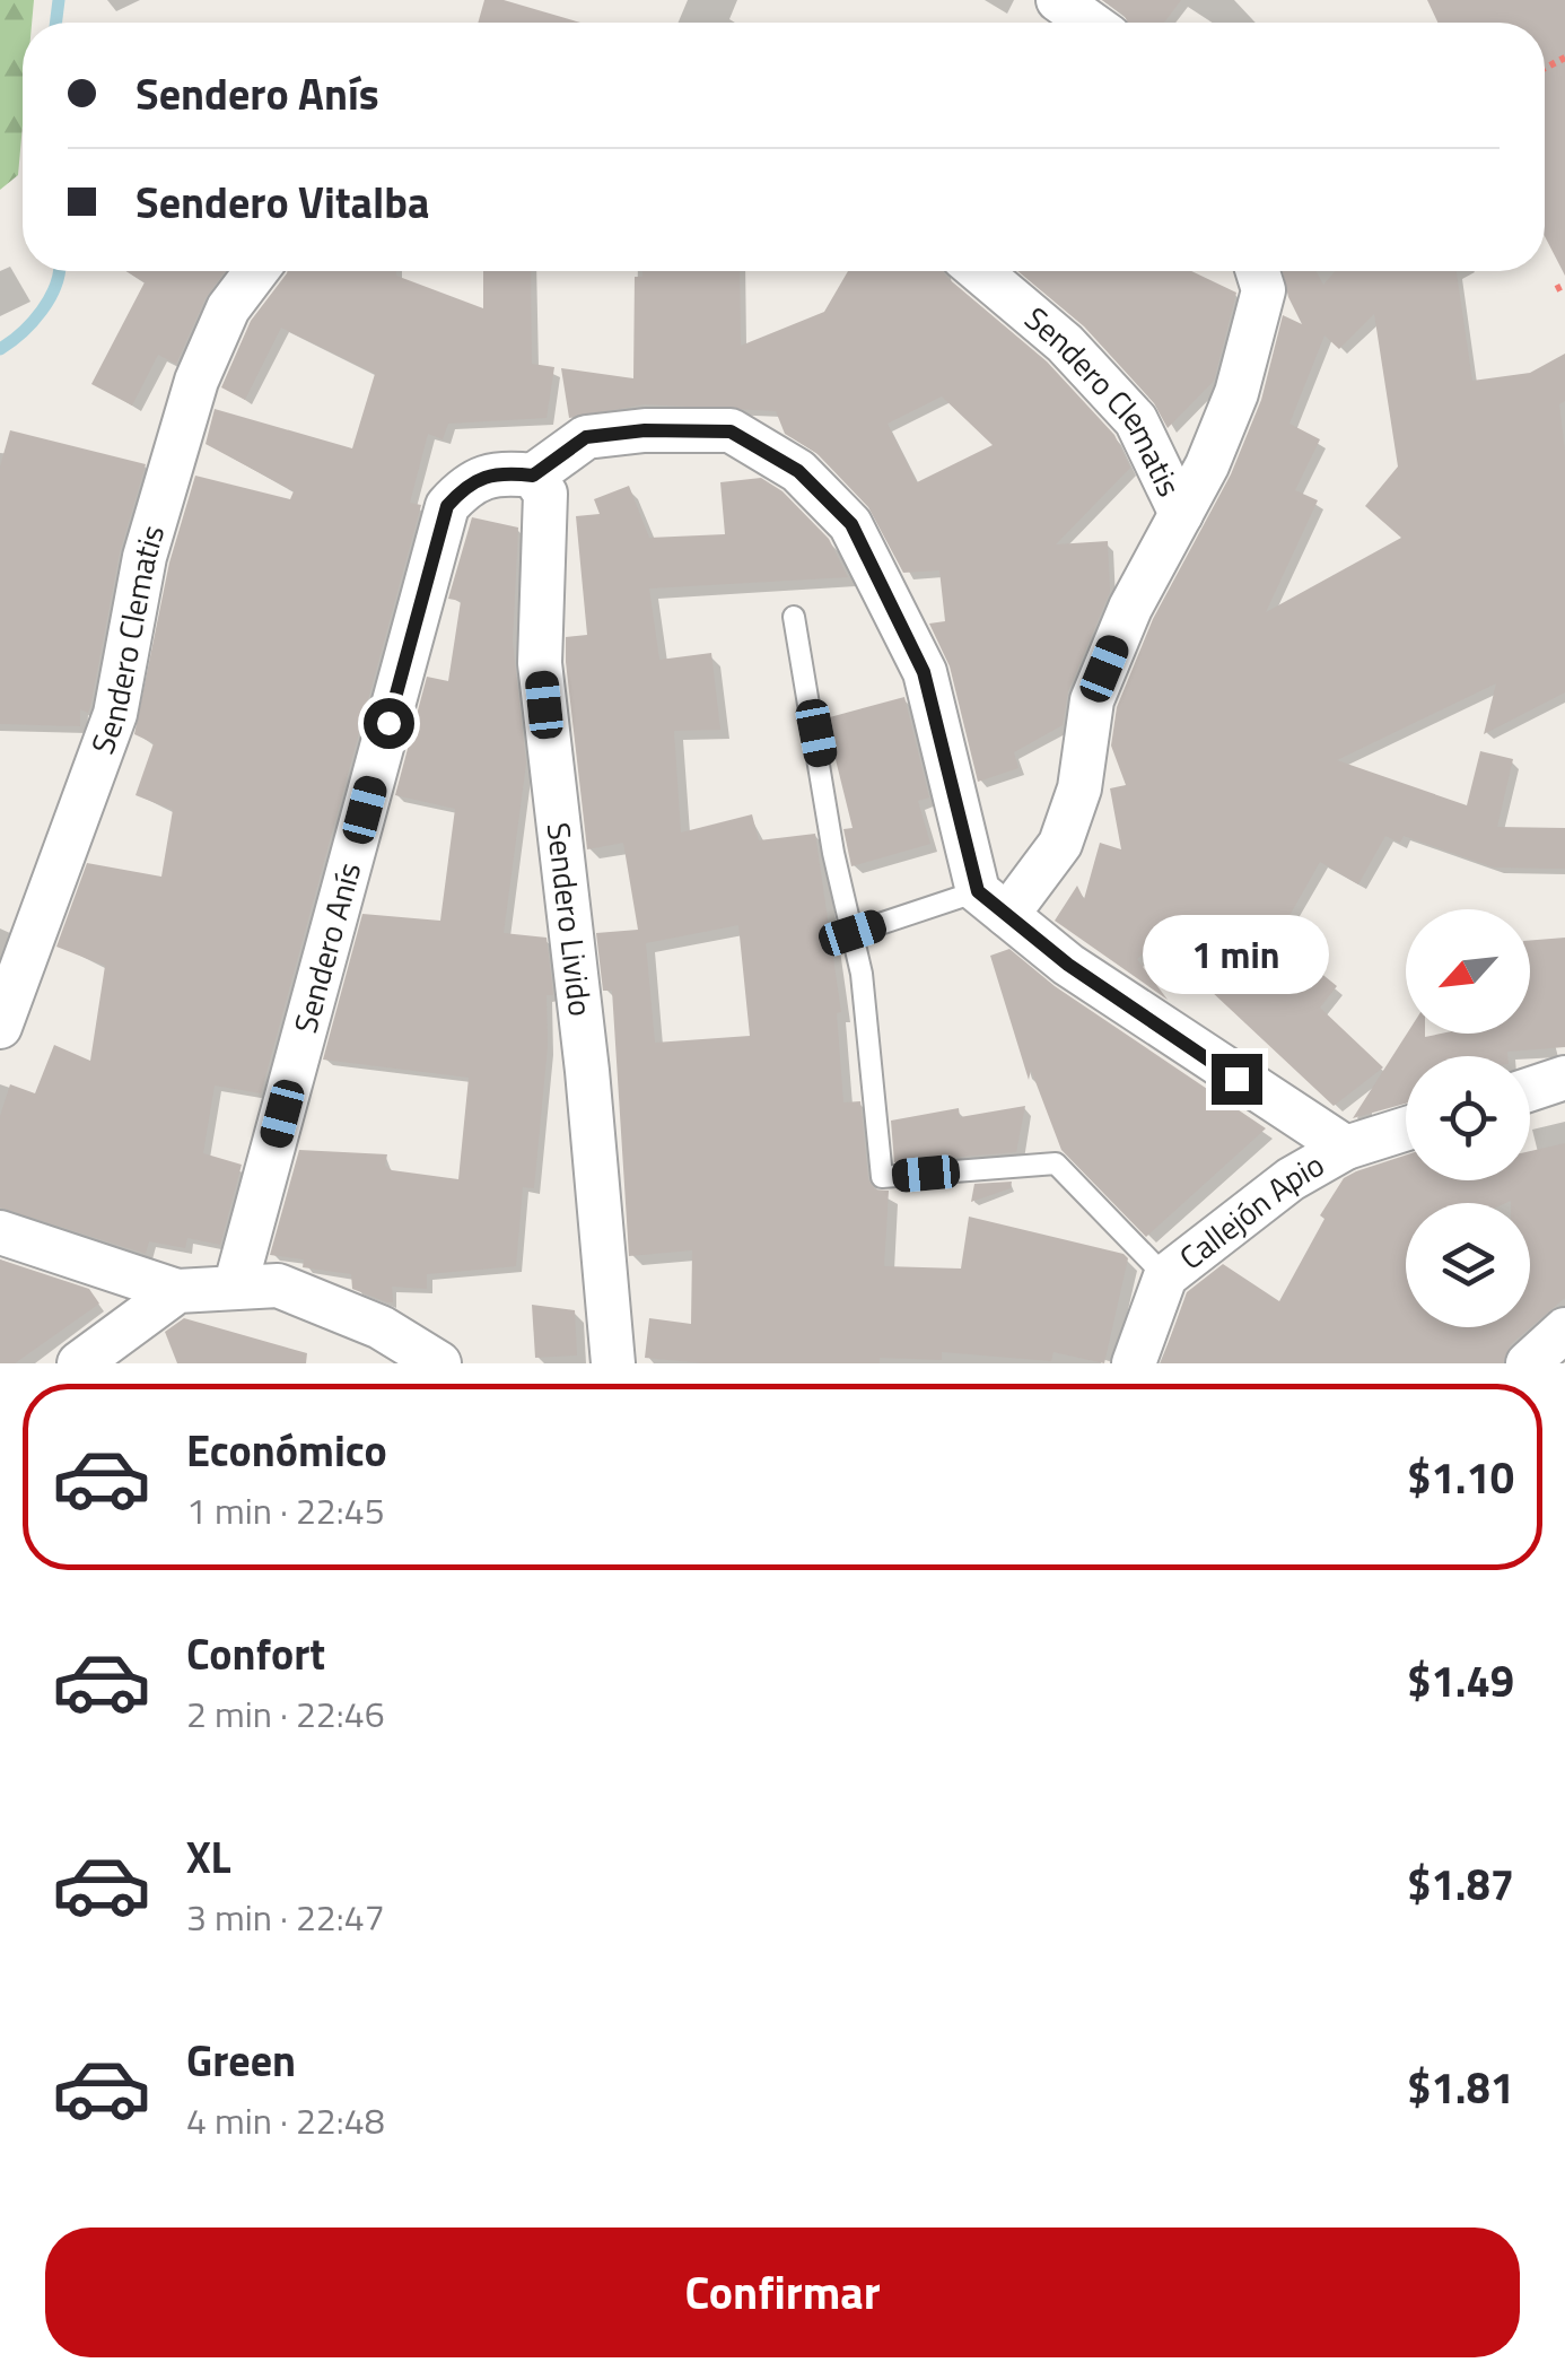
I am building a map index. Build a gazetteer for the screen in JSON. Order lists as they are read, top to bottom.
{
  "streets": {
    "street": [
      "Sendero Clematis",
      "Sendero Livido",
      "Sendero Anís",
      "Callejón Apio"
    ]
  },
  "crossings": [
    ["Sendero Livido", "Sendero Anís"]
  ],
  "north": "bottom left",
  "page": {
    "banner": ["Sendero Anís", "Sendero Vitalba"],
    "bubble": "1 min",
    "list": [
      {
        "name": "Económico",
        "note": "1 min · 22:45",
        "value": "$1.10"
      },
      {
        "name": "Confort",
        "note": "2 min · 22:46",
        "value": "$1.49"
      },
      {
        "name": "XL",
        "note": "3 min · 22:47",
        "value": "$1.87"
      },
      {
        "name": "Green",
        "note": "4 min · 22:48",
        "value": "$1.81"
      }
    ],
    "buttons": "Confirmar"
  }
}
